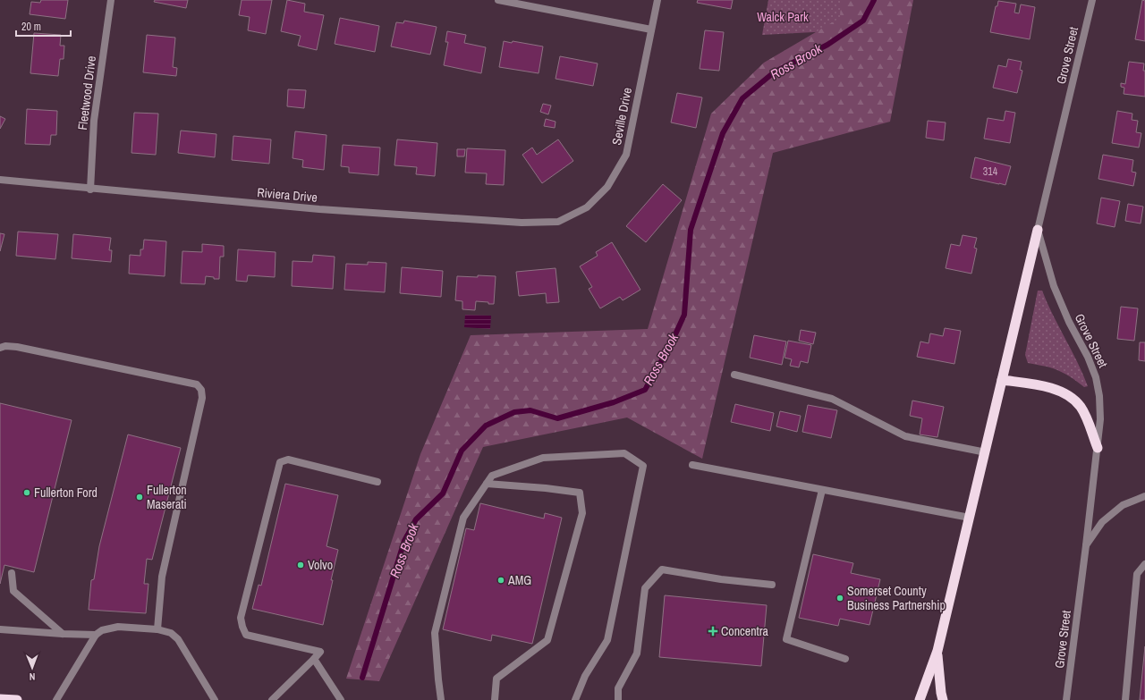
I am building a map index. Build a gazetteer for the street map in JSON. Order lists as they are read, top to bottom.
{
  "streets": {
    "street": [
      "Grove Street",
      "Fleetwood Drive",
      "Seville Drive",
      "Riviera Drive"
    ]
  },
  "crossings": [
    ["Fleetwood Drive", "Riviera Drive"],
    ["Seville Drive", "Riviera Drive"]
  ],
  "water": ["Ross Brook"],
  "parks": ["Walck Park"],
  "places": {
    "other": [
      "Fullerton Ford",
      "Fullerton Maserati",
      "Volvo",
      "AMG",
      "Somerset County Business Partnership"
    ],
    "health": ["Concentra"]
  },
  "house_numbers": ["314"],
  "scale_bar": "20 m",
  "north": "bottom"
}
